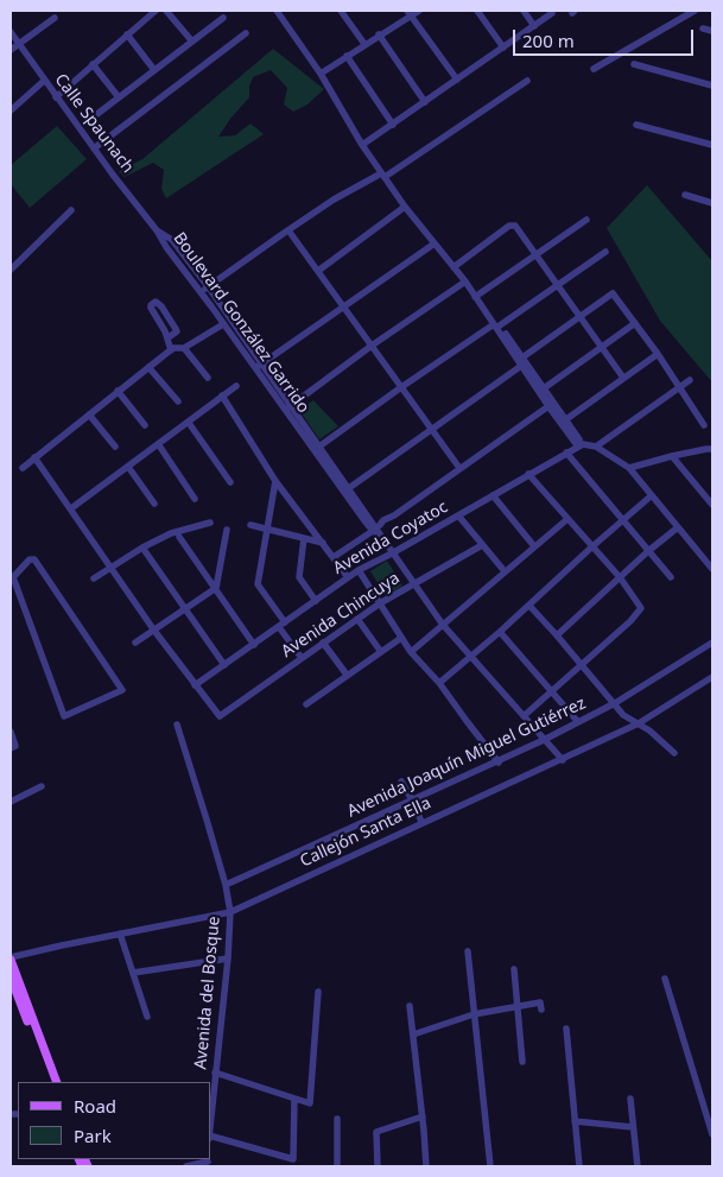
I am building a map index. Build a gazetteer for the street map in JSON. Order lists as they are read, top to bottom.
{
  "streets": {
    "street": [
      "Calle Spaunach",
      "Boulevard González Garrido",
      "Avenida Coyatoc",
      "Avenida Chincuya",
      "Avenida Joaquín Miguel Gutiérrez",
      "Callejón Santa Ella",
      "Avenida del Bosque"
    ]
  },
  "crossings": [
    ["Calle Spaunach", "Boulevard González Garrido"],
    ["Boulevard González Garrido", "Avenida Coyatoc"],
    ["Boulevard González Garrido", "Avenida Chincuya"],
    ["Boulevard González Garrido", "Avenida Joaquín Miguel Gutiérrez"],
    ["Boulevard González Garrido", "Callejón Santa Ella"],
    ["Avenida Coyatoc", "Avenida Chincuya"],
    ["Avenida Joaquín Miguel Gutiérrez", "Avenida del Bosque"],
    ["Callejón Santa Ella", "Avenida del Bosque"]
  ],
  "legend": ["Road", "Park"],
  "scale_bar": "200 m"
}
